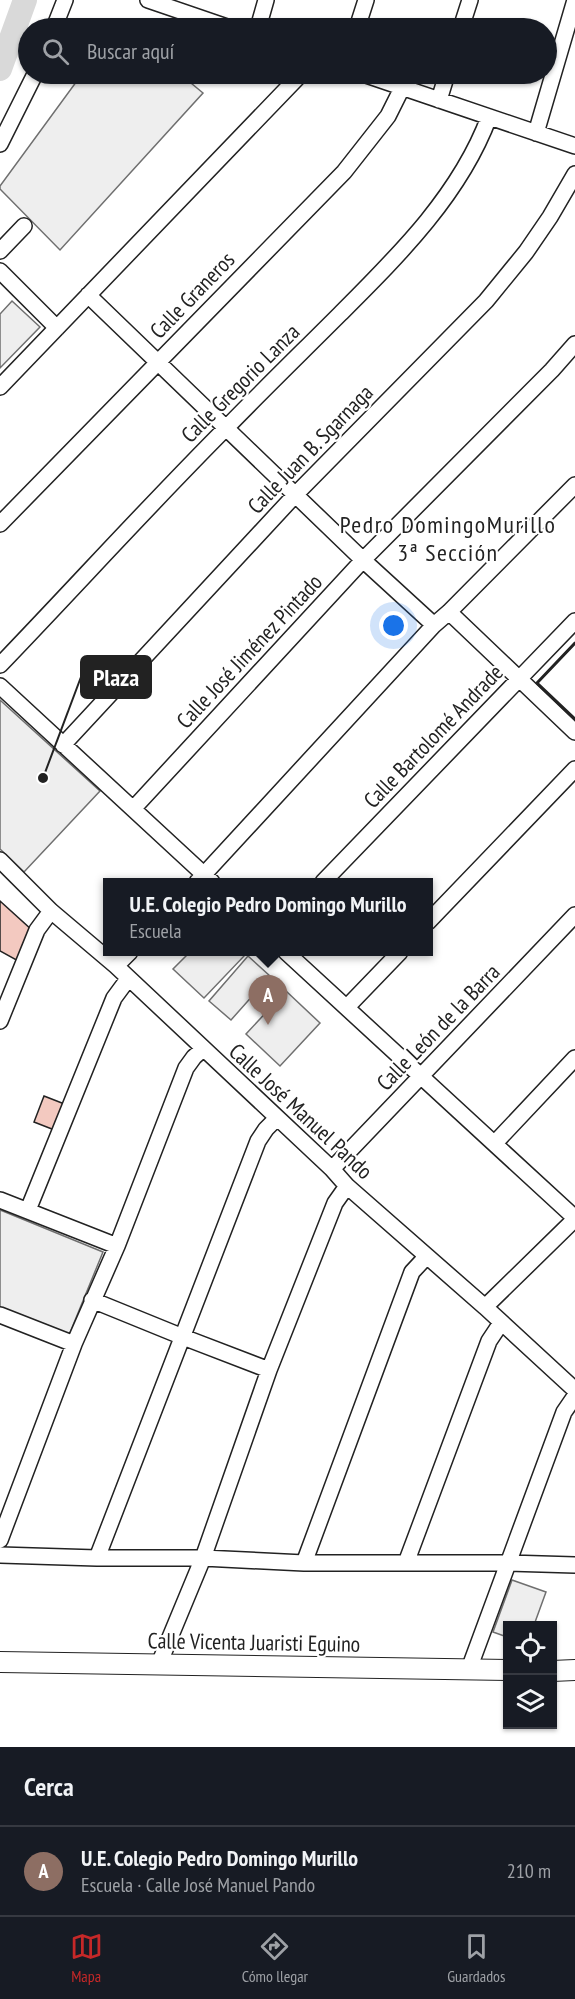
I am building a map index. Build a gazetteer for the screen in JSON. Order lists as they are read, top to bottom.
{
  "streets": {
    "main road": ["Calle Vicenta Juaristi Eguino"],
    "street": [
      "Calle Graneros",
      "Calle Gregorio Lanza",
      "Calle Juan B. Sgarnaga",
      "Calle José Jiménez Pintado",
      "Calle Bartolomé Andrade",
      "Calle León de la Barra",
      "Calle José Manuel Pando"
    ]
  },
  "crossings": [
    ["Calle León de la Barra", "Calle José Manuel Pando"]
  ],
  "districts": ["Pedro DomingoMurillo 3ª Sección"],
  "places": ["Plaza"],
  "page": {
    "search": "Buscar aquí",
    "popup": ["U.E. Colegio Pedro Domingo Murillo", "Escuela"],
    "pins": "A",
    "heading": "Cerca",
    "list": [
      {
        "mark": "A",
        "name": "U.E. Colegio Pedro Domingo Murillo",
        "note": "Escuela · Calle José Manuel Pando",
        "value": "210 m"
      }
    ],
    "nav": ["Mapa", "Cómo llegar", "Guardados"]
  }
}
